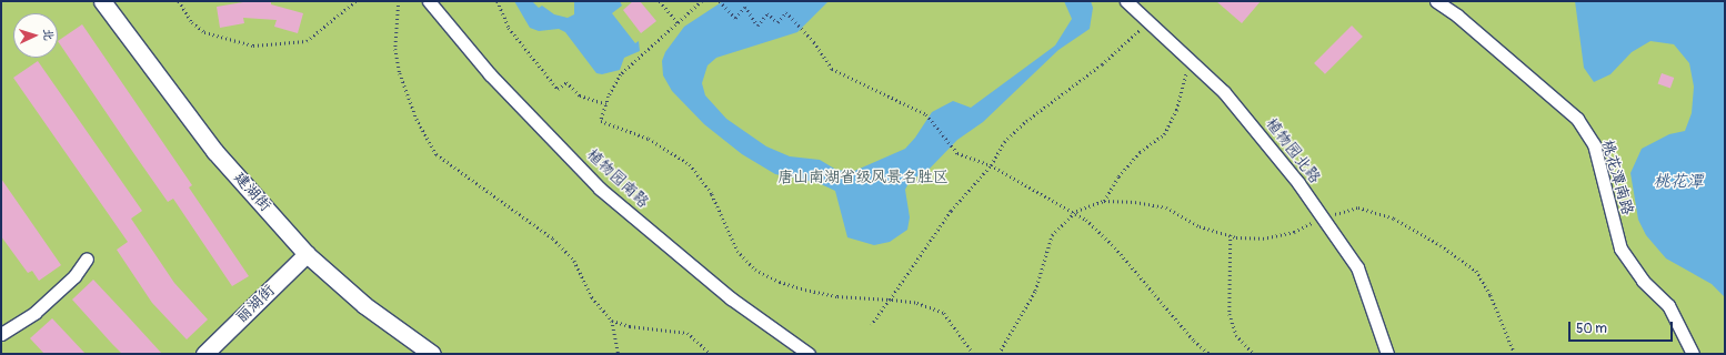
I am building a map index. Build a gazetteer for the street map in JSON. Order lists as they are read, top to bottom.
{
  "streets": {
    "street": [
      "植物园北路",
      "桃花潭南路",
      "植物园南路",
      "建湖街",
      "丽湖街"
    ]
  },
  "crossings": [
    ["建湖街", "丽湖街"]
  ],
  "water": ["桃花潭"],
  "parks": ["唐山南湖省级风景名胜区"],
  "scale_bar": "50 m",
  "north": "right"
}
